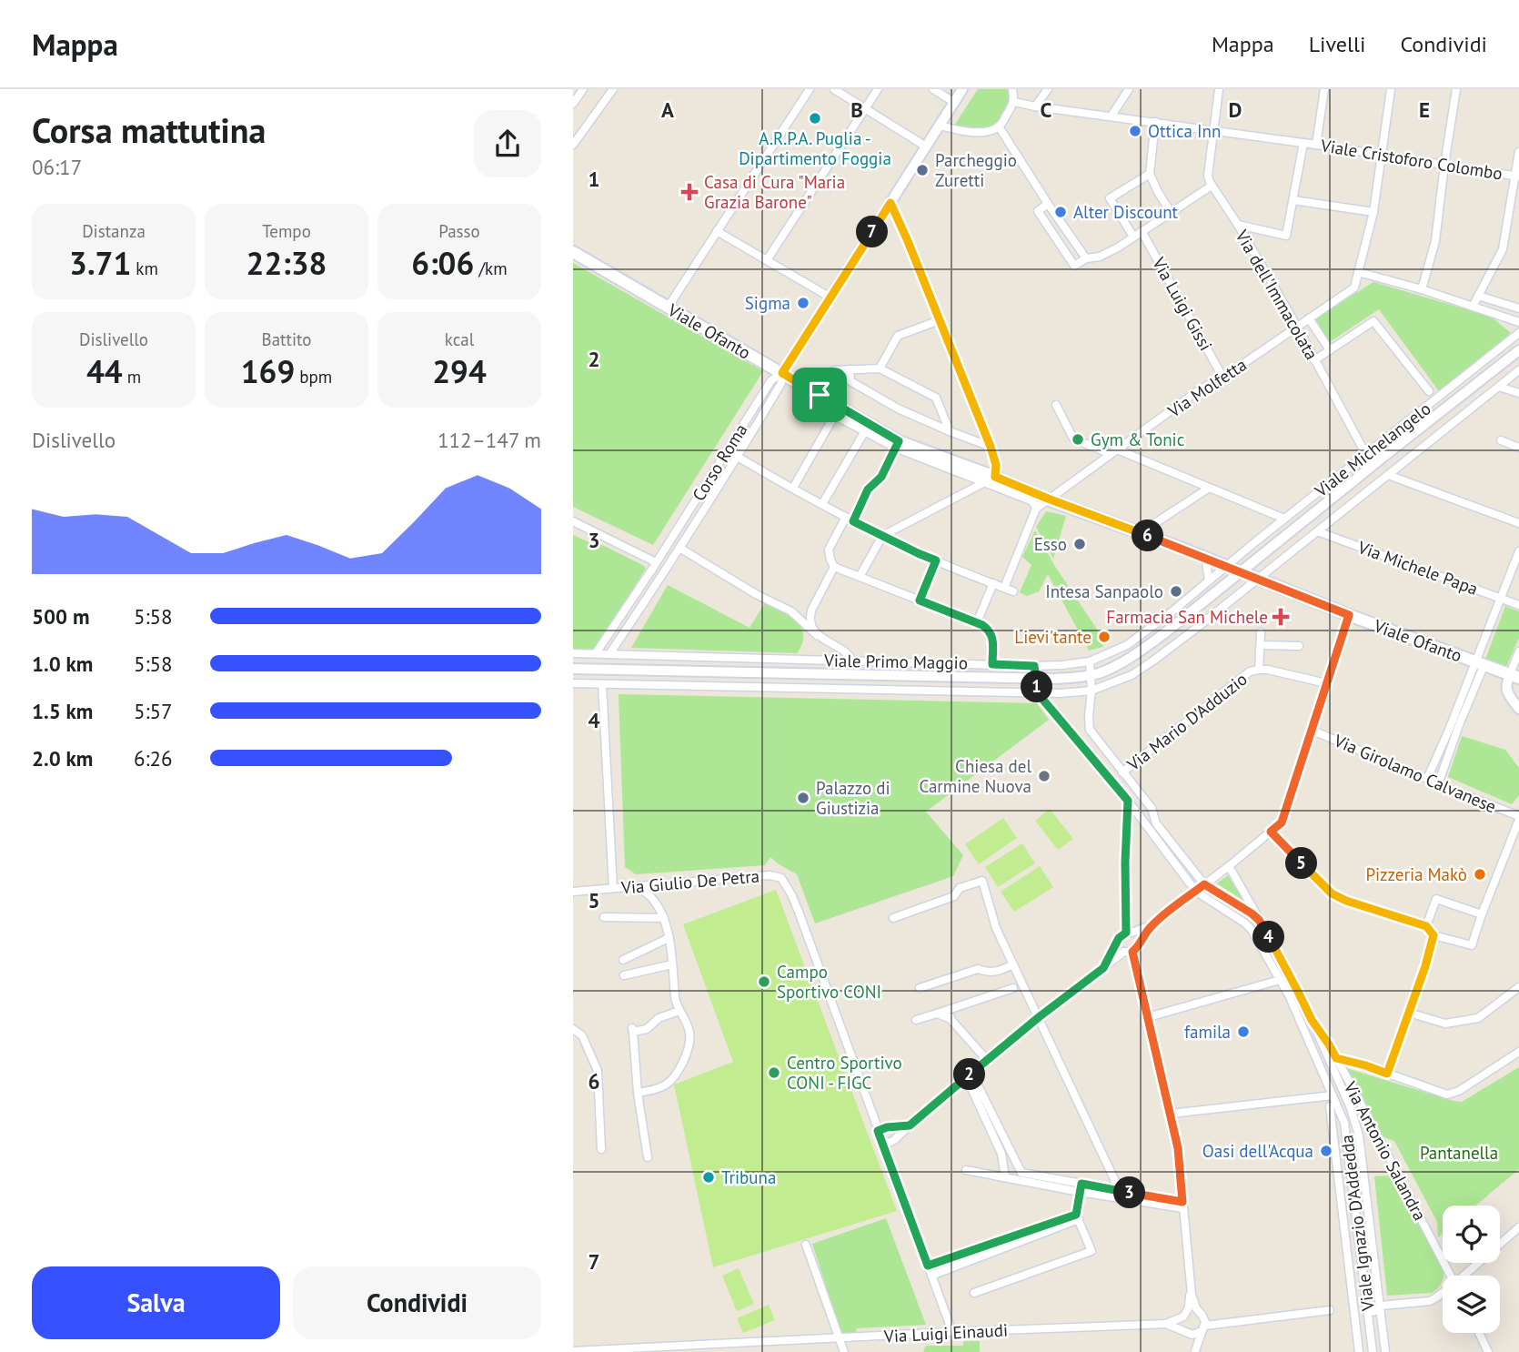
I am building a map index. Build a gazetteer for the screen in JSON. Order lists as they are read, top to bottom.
{
  "streets": {
    "main road": ["Viale Ofanto"],
    "street": [
      "Viale Cristoforo Colombo",
      "Via dell'Immacolata",
      "Via Luigi Gissi",
      "Via Molfetta",
      "Viale Michelangelo",
      "Corso Roma",
      "Via Michele Papa",
      "Viale Primo Maggio",
      "Via Mario D'Adduzio",
      "Via Girolamo Calvanese",
      "Via Giulio De Petra",
      "Via Antonio Salandra",
      "Viale Ignazio D'Addedda",
      "Via Luigi Einaudi"
    ]
  },
  "crossings": [
    ["Viale Cristoforo Colombo", "Via dell'Immacolata"],
    ["Via dell'Immacolata", "Via Molfetta"],
    ["Via dell'Immacolata", "Viale Michelangelo"],
    ["Via Luigi Gissi", "Via Molfetta"],
    ["Viale Ofanto", "Via Molfetta"],
    ["Viale Ofanto", "Viale Michelangelo"],
    ["Viale Ofanto", "Corso Roma"],
    ["Viale Ofanto", "Viale Primo Maggio"],
    ["Viale Michelangelo", "Via Michele Papa"],
    ["Viale Michelangelo", "Viale Primo Maggio"],
    ["Corso Roma", "Viale Primo Maggio"],
    ["Viale Primo Maggio", "Viale Ignazio D'Addedda"],
    ["Via Mario D'Adduzio", "Viale Ignazio D'Addedda"],
    ["Via Giulio De Petra", "Via Luigi Einaudi"],
    ["Via Antonio Salandra", "Viale Ignazio D'Addedda"]
  ],
  "parks": ["Pantanella"],
  "places": {
    "other": [
      "A.R.P.A. Puglia - Dipartimento Foggia",
      "Ottica Inn",
      "Parcheggio Zuretti",
      "Alter Discount",
      "Sigma",
      "Gym & Tonic",
      "Esso",
      "Intesa Sanpaolo",
      "Lievi'tante",
      "Chiesa del Carmine Nuova",
      "Palazzo di Giustizia",
      "Pizzeria Makò",
      "Campo Sportivo CONI",
      "famila",
      "Centro Sportivo CONI - FIGC",
      "Oasi dell'Acqua",
      "Tribuna"
    ],
    "health": ["Casa di Cura \"Maria Grazia Barone\"", "Farmacia San Michele"]
  },
  "page": {
    "header": "Mappa",
    "nav": ["Mappa", "Livelli", "Condividi"],
    "heading": ["Corsa mattutina", "06:17"],
    "stats": [
      ["Distanza", "3.71 km"],
      ["Tempo", "22:38"],
      ["Passo", "6:06 /km"],
      ["Dislivello", "44 m"],
      ["Battito", "169 bpm"],
      ["kcal", "294"]
    ],
    "pins": [
      "7",
      "6",
      "1",
      "5",
      "4",
      "2",
      "3"
    ],
    "chart": ["Dislivello", "112–147 m"],
    "list": [
      {
        "name": "500 m",
        "note": "5:58"
      },
      {
        "name": "1.0 km",
        "note": "5:58"
      },
      {
        "name": "1.5 km",
        "note": "5:57"
      },
      {
        "name": "2.0 km",
        "note": "6:26"
      }
    ],
    "buttons": ["Salva", "Condividi"]
  },
  "grid": {
    "columns": [
      "A",
      "B",
      "C",
      "D",
      "E"
    ],
    "rows": [
      "1",
      "2",
      "3",
      "4",
      "5",
      "6",
      "7"
    ]
  }
}
